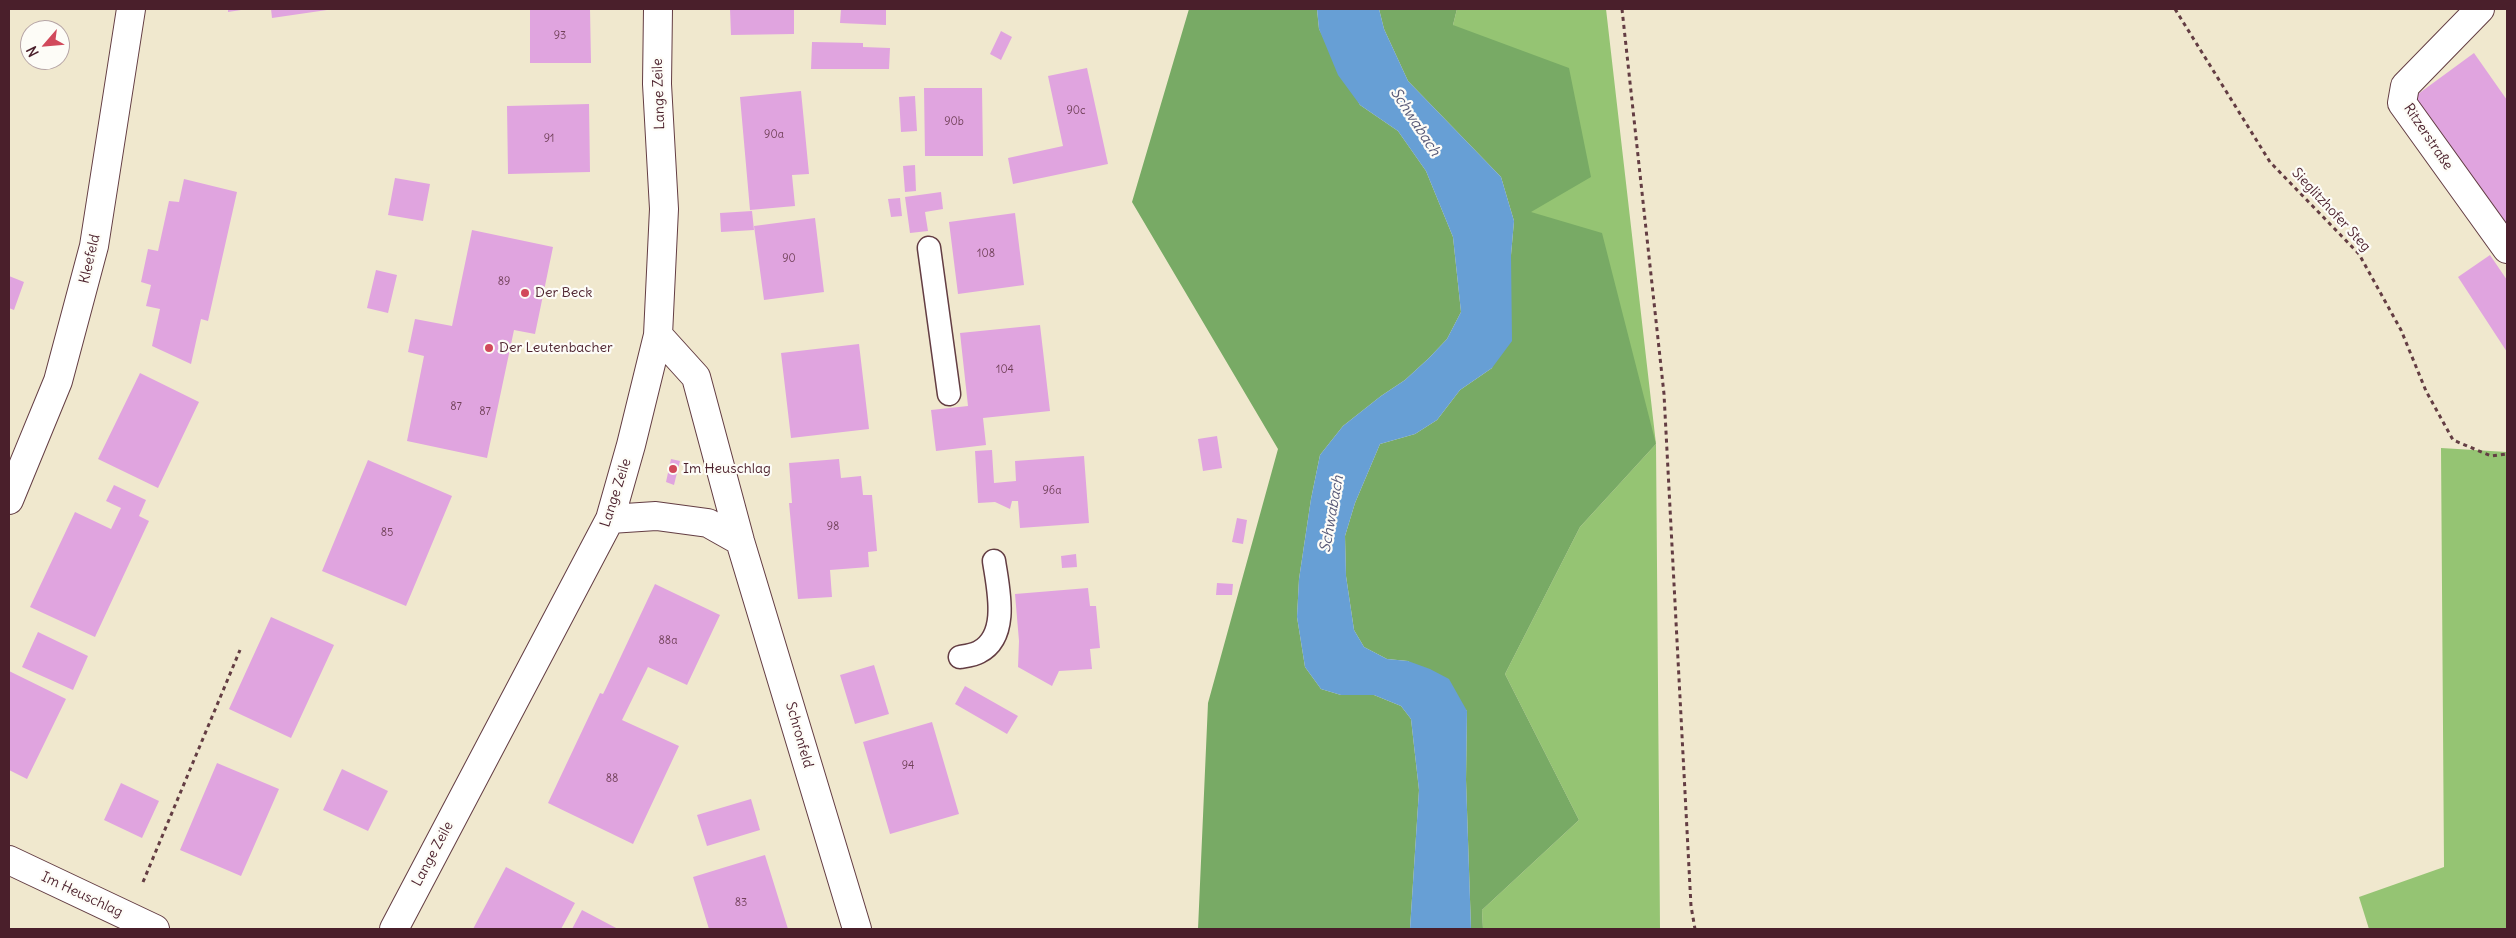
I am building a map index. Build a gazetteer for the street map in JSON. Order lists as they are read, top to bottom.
{
  "streets": {
    "street": [
      "Lange Zeile",
      "Ritzerstraße",
      "Kleefeld",
      "Schronfeld",
      "Im Heuschlag"
    ],
    "path": ["Sieglitzhofer Steg"]
  },
  "crossings": [
    ["Lange Zeile", "Schronfeld"]
  ],
  "water": ["Schwabach"],
  "places": ["Der Beck", "Der Leutenbacher", "Im Heuschlag"],
  "house_numbers": [
    "93",
    "90c",
    "90b",
    "90a",
    "91",
    "108",
    "90",
    "89",
    "104",
    "87",
    "87",
    "96a",
    "98",
    "85",
    "88a",
    "94",
    "88",
    "83"
  ],
  "north": "bottom left"
}
